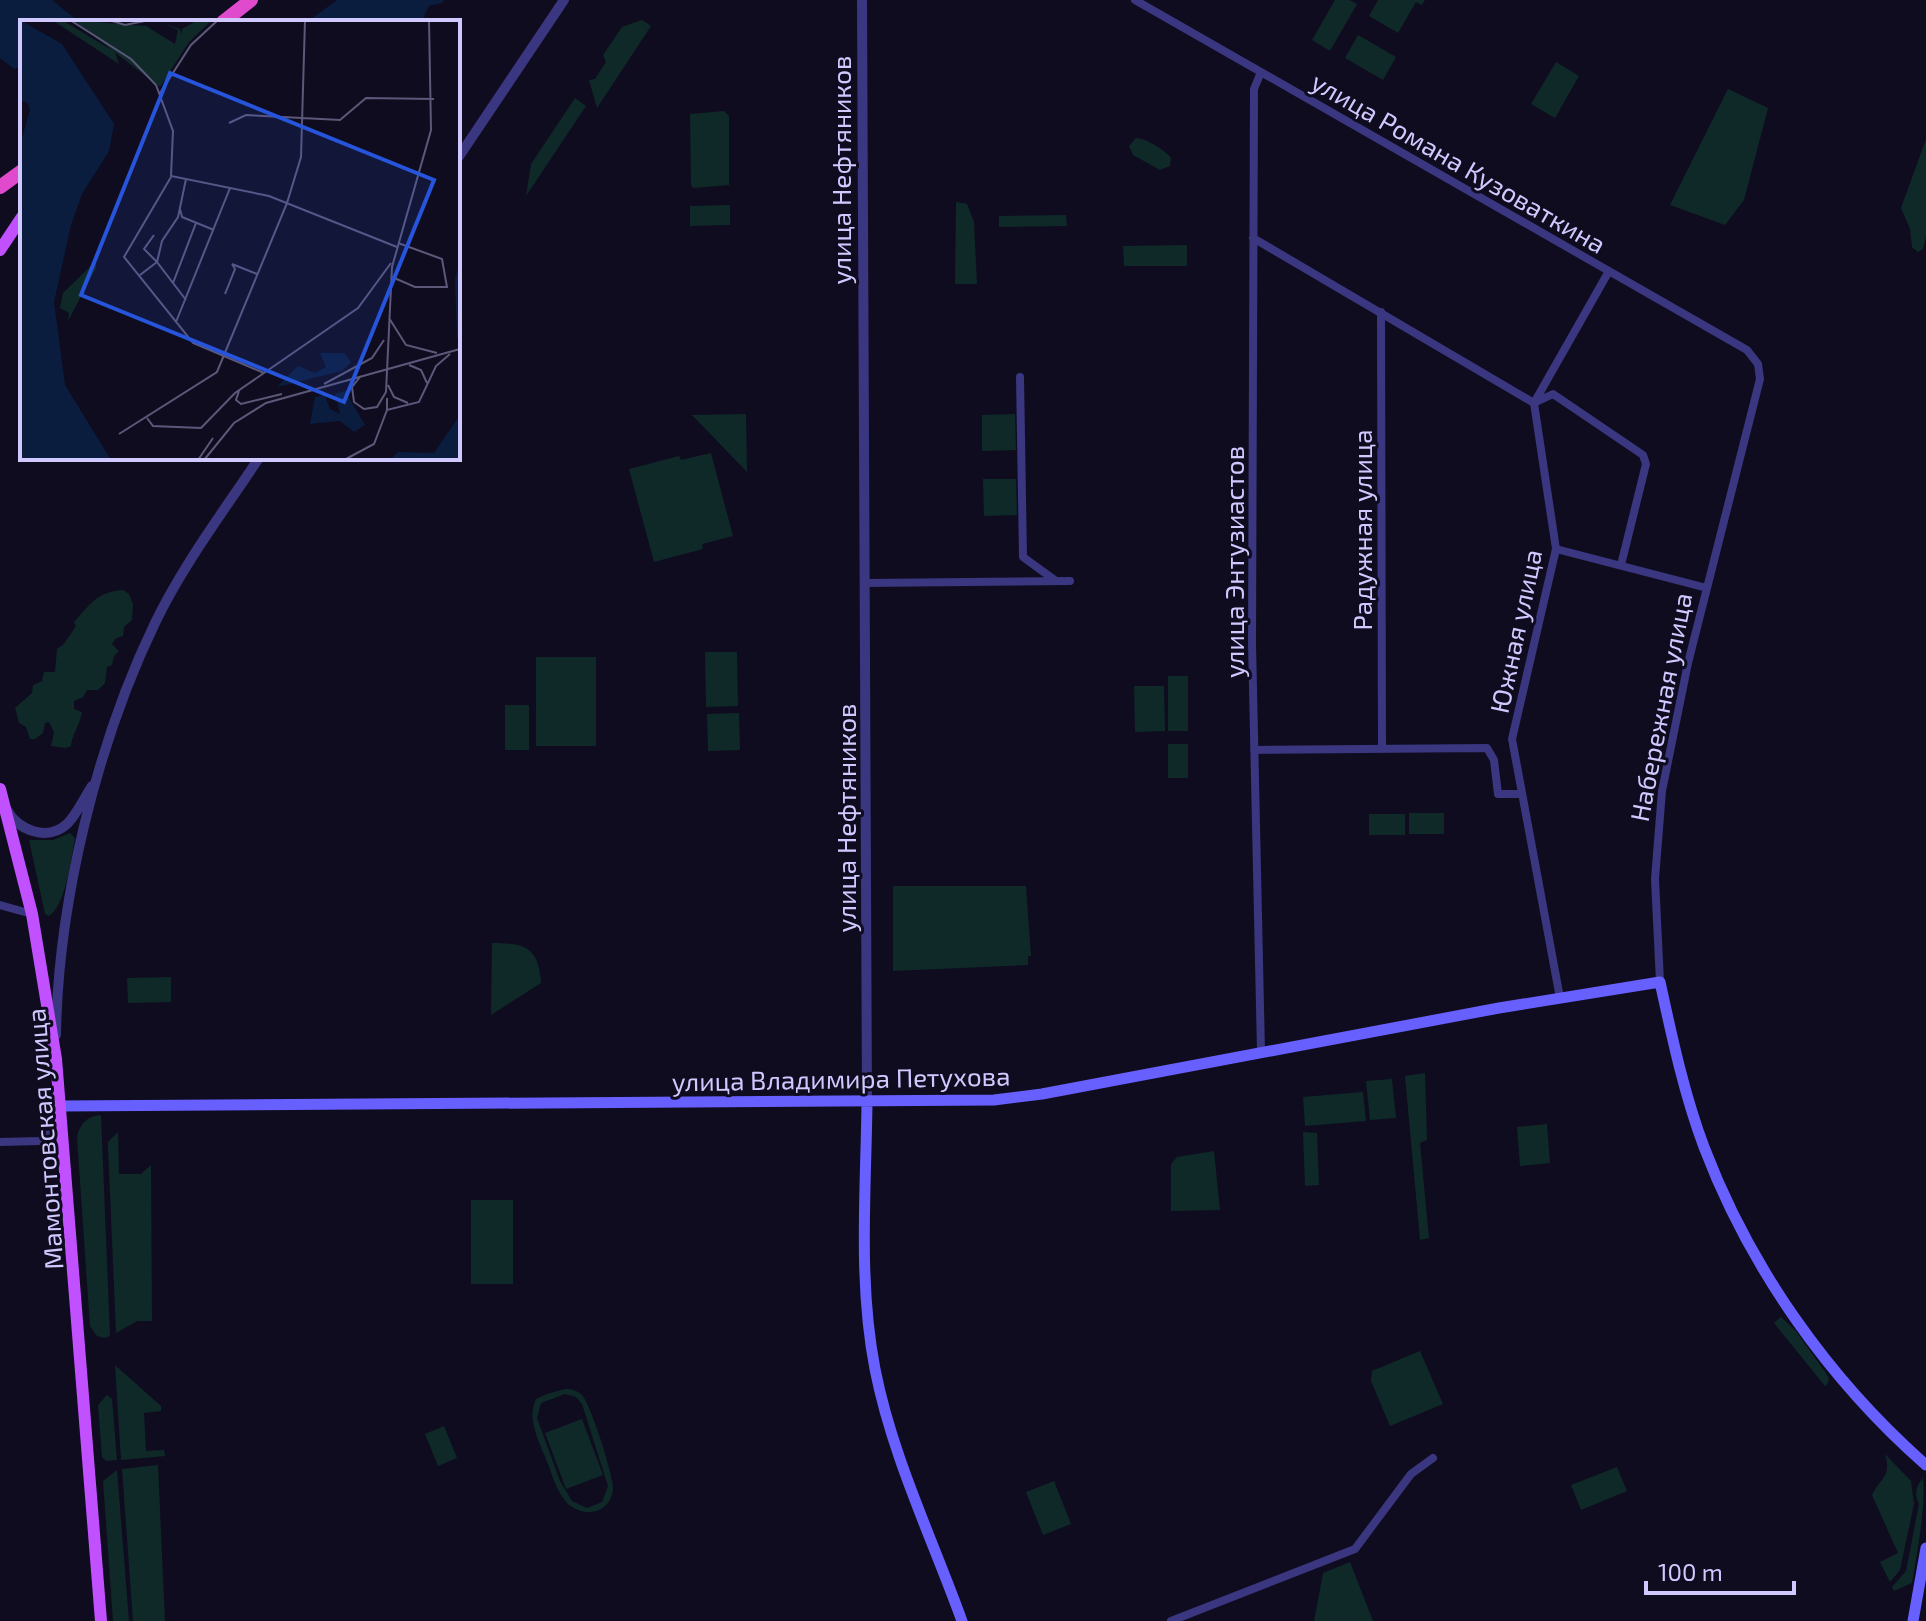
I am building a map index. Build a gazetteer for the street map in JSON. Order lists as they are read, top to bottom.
{
  "streets": {
    "main road": [
      "улица Нефтяников",
      "Набережная улица",
      "улица Владимира Петухова",
      "Мамонтовская улица"
    ],
    "street": [
      "улица Романа Кузоваткина",
      "Радужная улица",
      "улица Энтузиастов",
      "Южная улица"
    ]
  },
  "crossings": [
    ["улица Романа Кузоваткина", "улица Энтузиастов"],
    ["улица Романа Кузоваткина", "Набережная улица"],
    ["улица Нефтяников", "улица Владимира Петухова"],
    ["улица Энтузиастов", "улица Владимира Петухова"],
    ["Южная улица", "улица Владимира Петухова"],
    ["Набережная улица", "улица Владимира Петухова"],
    ["улица Владимира Петухова", "Мамонтовская улица"]
  ],
  "scale_bar": "100 m"
}
